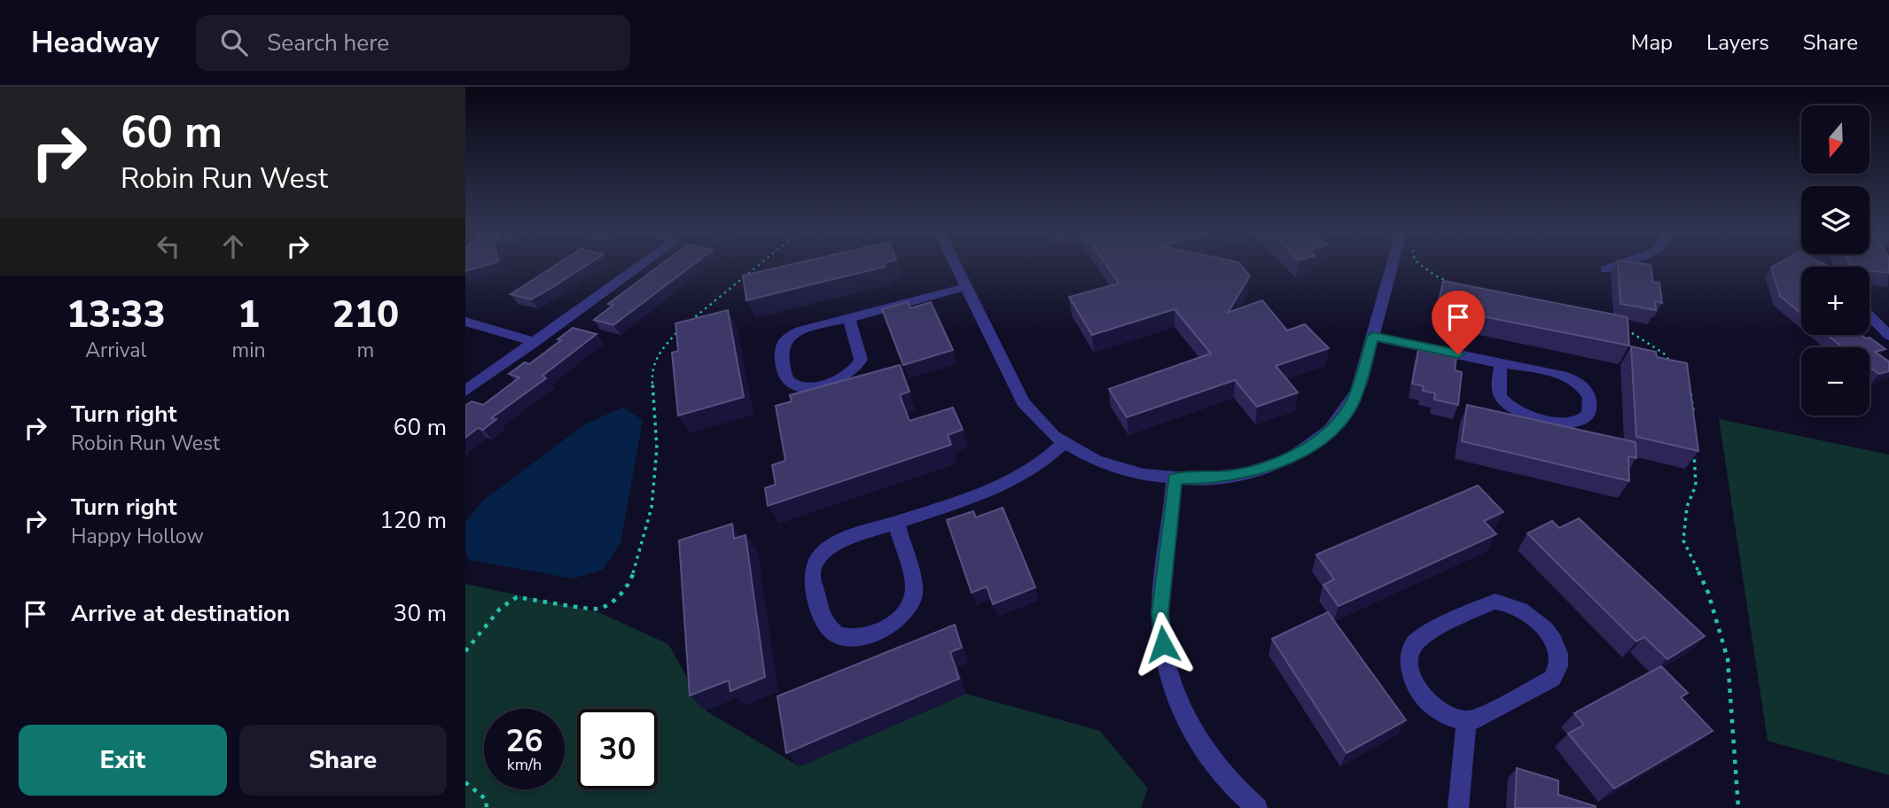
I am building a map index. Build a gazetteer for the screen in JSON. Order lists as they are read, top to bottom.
{
  "north": "bottom",
  "page": {
    "header": "Headway",
    "search": "Search here",
    "nav": ["Map", "Layers", "Share"],
    "turn": ["60 m", "Robin Run West"],
    "map_buttons": ["+", "−"],
    "eta": [
      "13:33",
      "Arrival",
      "1",
      "min",
      "210",
      "m"
    ],
    "list": [
      {
        "name": "Turn right",
        "note": "Robin Run West",
        "value": "60 m"
      },
      {
        "name": "Turn right",
        "note": "Happy Hollow",
        "value": "120 m"
      },
      {
        "name": "Arrive at destination",
        "value": "30 m"
      }
    ],
    "speed": "26 km/h",
    "limit": "30",
    "buttons": ["Exit", "Share"]
  }
}
